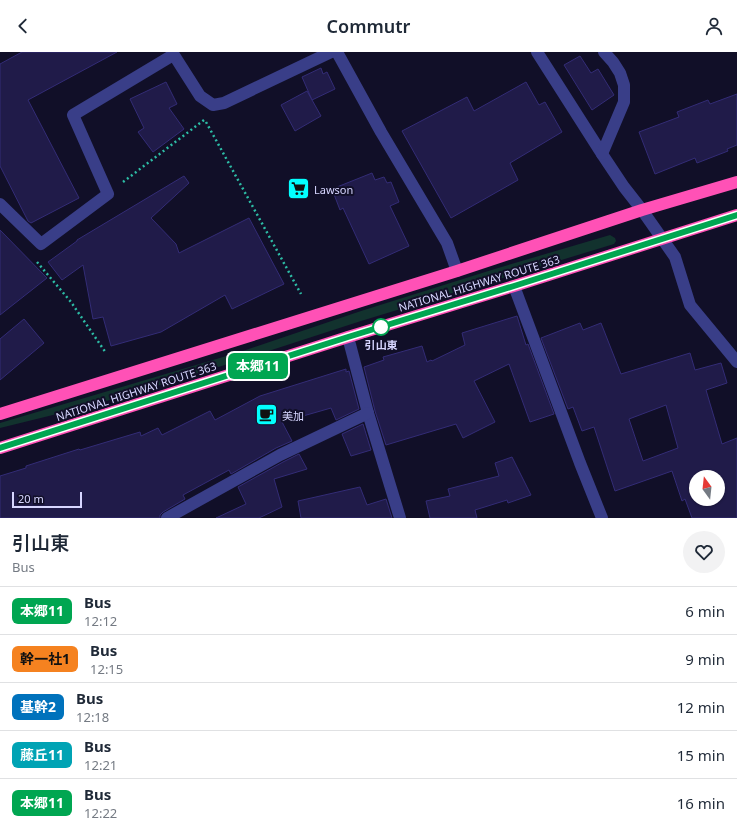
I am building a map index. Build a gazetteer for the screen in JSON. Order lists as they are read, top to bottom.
{
  "streets": {
    "highway": ["NATIONAL HIGHWAY ROUTE 363"]
  },
  "places": {
    "supermarket": ["Lawson"],
    "other": ["引山東"],
    "cafe": ["美加"]
  },
  "lines": ["bus line 本郷11"],
  "scale_bar": "20 m",
  "north": "top",
  "page": {
    "header": "Commutr",
    "on_map": "本郷11",
    "scale": "20 m",
    "heading": ["引山東", "Bus"],
    "list": [
      {
        "mark": "本郷11",
        "name": "Bus",
        "note": "12:12",
        "value": "6 min"
      },
      {
        "mark": "幹一社1",
        "name": "Bus",
        "note": "12:15",
        "value": "9 min"
      },
      {
        "mark": "基幹2",
        "name": "Bus",
        "note": "12:18",
        "value": "12 min"
      },
      {
        "mark": "藤丘11",
        "name": "Bus",
        "note": "12:21",
        "value": "15 min"
      },
      {
        "mark": "本郷11",
        "name": "Bus",
        "note": "12:22",
        "value": "16 min"
      }
    ]
  }
}
